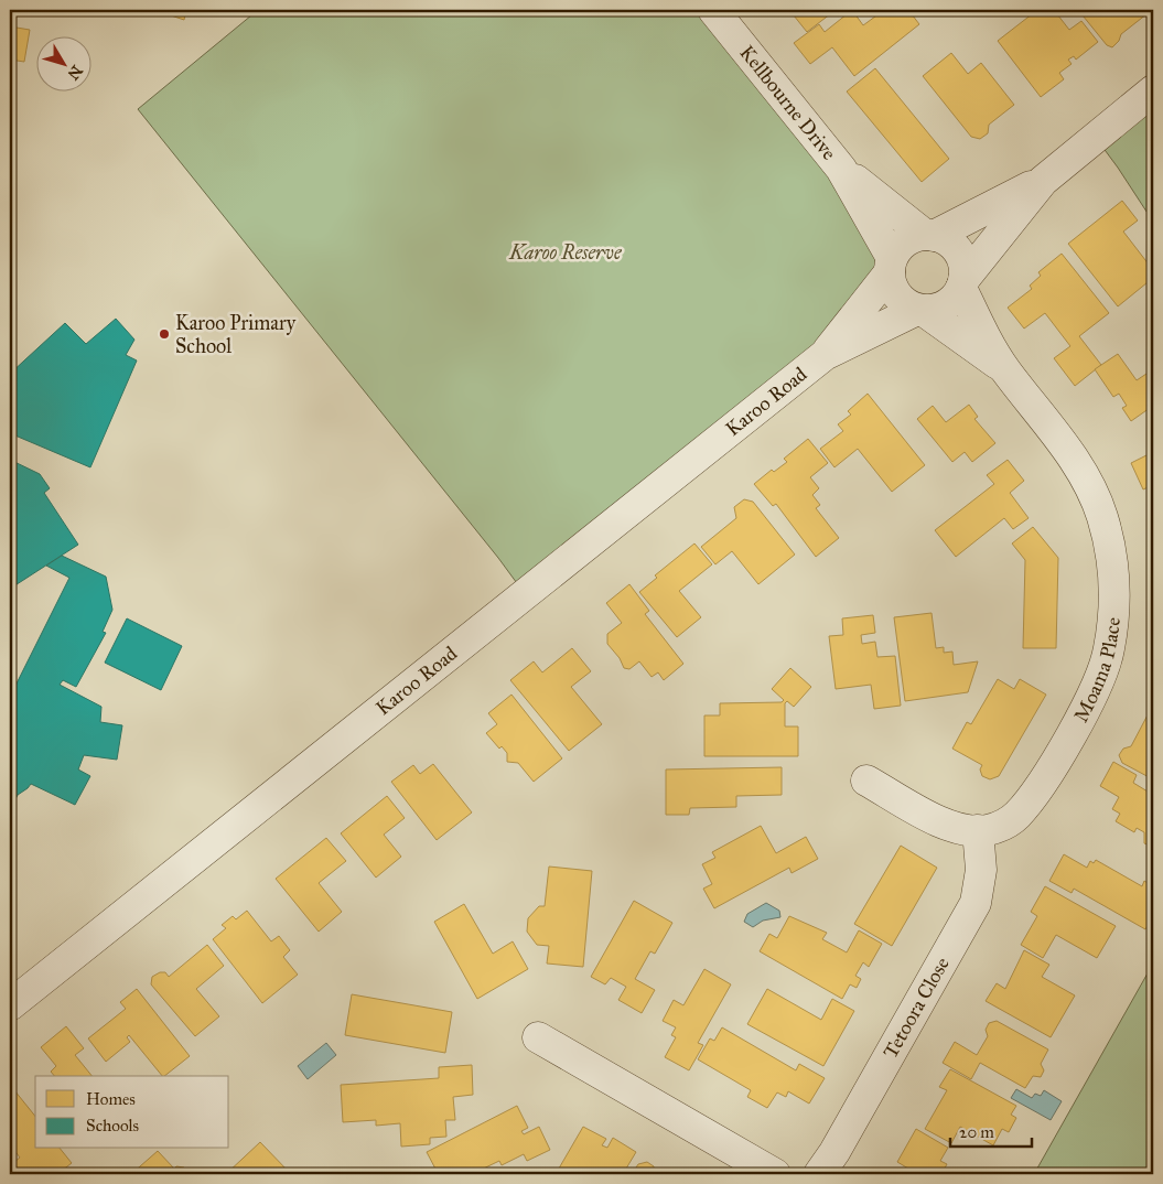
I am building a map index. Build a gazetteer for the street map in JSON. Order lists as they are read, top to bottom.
{
  "streets": {
    "street": [
      "Kellbourne Drive",
      "Karoo Road",
      "Moama Place",
      "Tetoora Close"
    ]
  },
  "crossings": [
    ["Kellbourne Drive", "Karoo Road"],
    ["Kellbourne Drive", "Moama Place"],
    ["Karoo Road", "Moama Place"],
    ["Moama Place", "Tetoora Close"]
  ],
  "parks": ["Karoo Reserve"],
  "places": ["Karoo Primary School"],
  "legend": ["Homes", "Schools"],
  "scale_bar": "20 m",
  "north": "bottom right"
}
